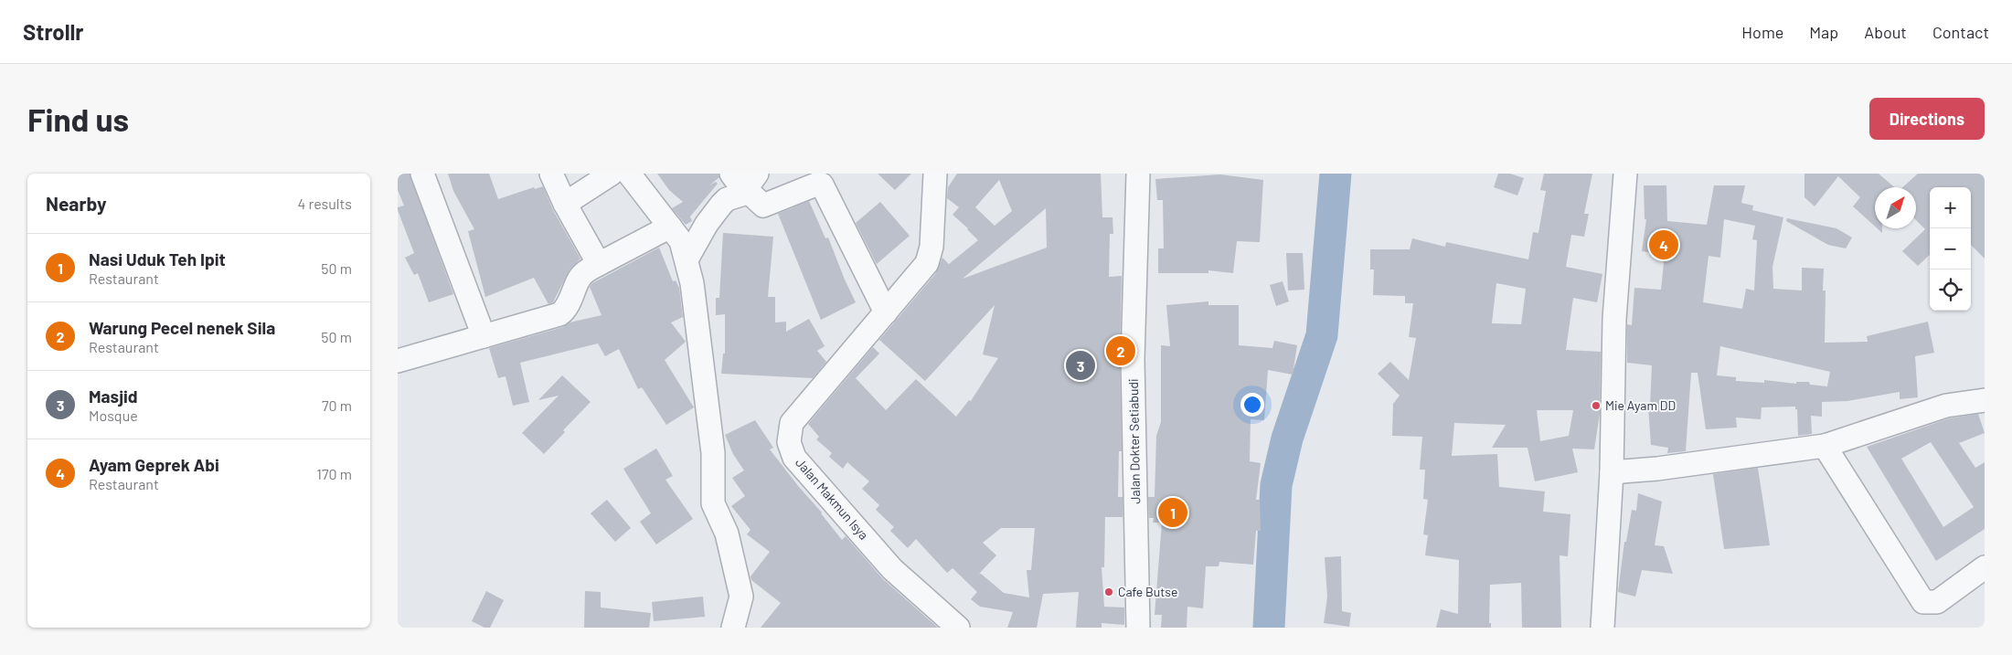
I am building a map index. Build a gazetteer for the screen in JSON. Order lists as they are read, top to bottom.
{
  "streets": {
    "street": ["Jalan Dokter Setiabudi", "Jalan Makmun Isya"]
  },
  "places": ["Mie Ayam DD", "Cafe Butse"],
  "north": "top right",
  "page": {
    "header": "Strollr",
    "nav": [
      "Home",
      "Map",
      "About",
      "Contact"
    ],
    "buttons": "Directions",
    "title": "Find us",
    "heading": ["Nearby", "4 results"],
    "map_buttons": ["+", "−"],
    "pins": [
      "4",
      "2",
      "3",
      "1"
    ],
    "list": [
      {
        "mark": "1",
        "name": "Nasi Uduk Teh Ipit",
        "note": "Restaurant",
        "value": "50 m"
      },
      {
        "mark": "2",
        "name": "Warung Pecel nenek Sila",
        "note": "Restaurant",
        "value": "50 m"
      },
      {
        "mark": "3",
        "name": "Masjid",
        "note": "Mosque",
        "value": "70 m"
      },
      {
        "mark": "4",
        "name": "Ayam Geprek Abi",
        "note": "Restaurant",
        "value": "170 m"
      }
    ]
  }
}
